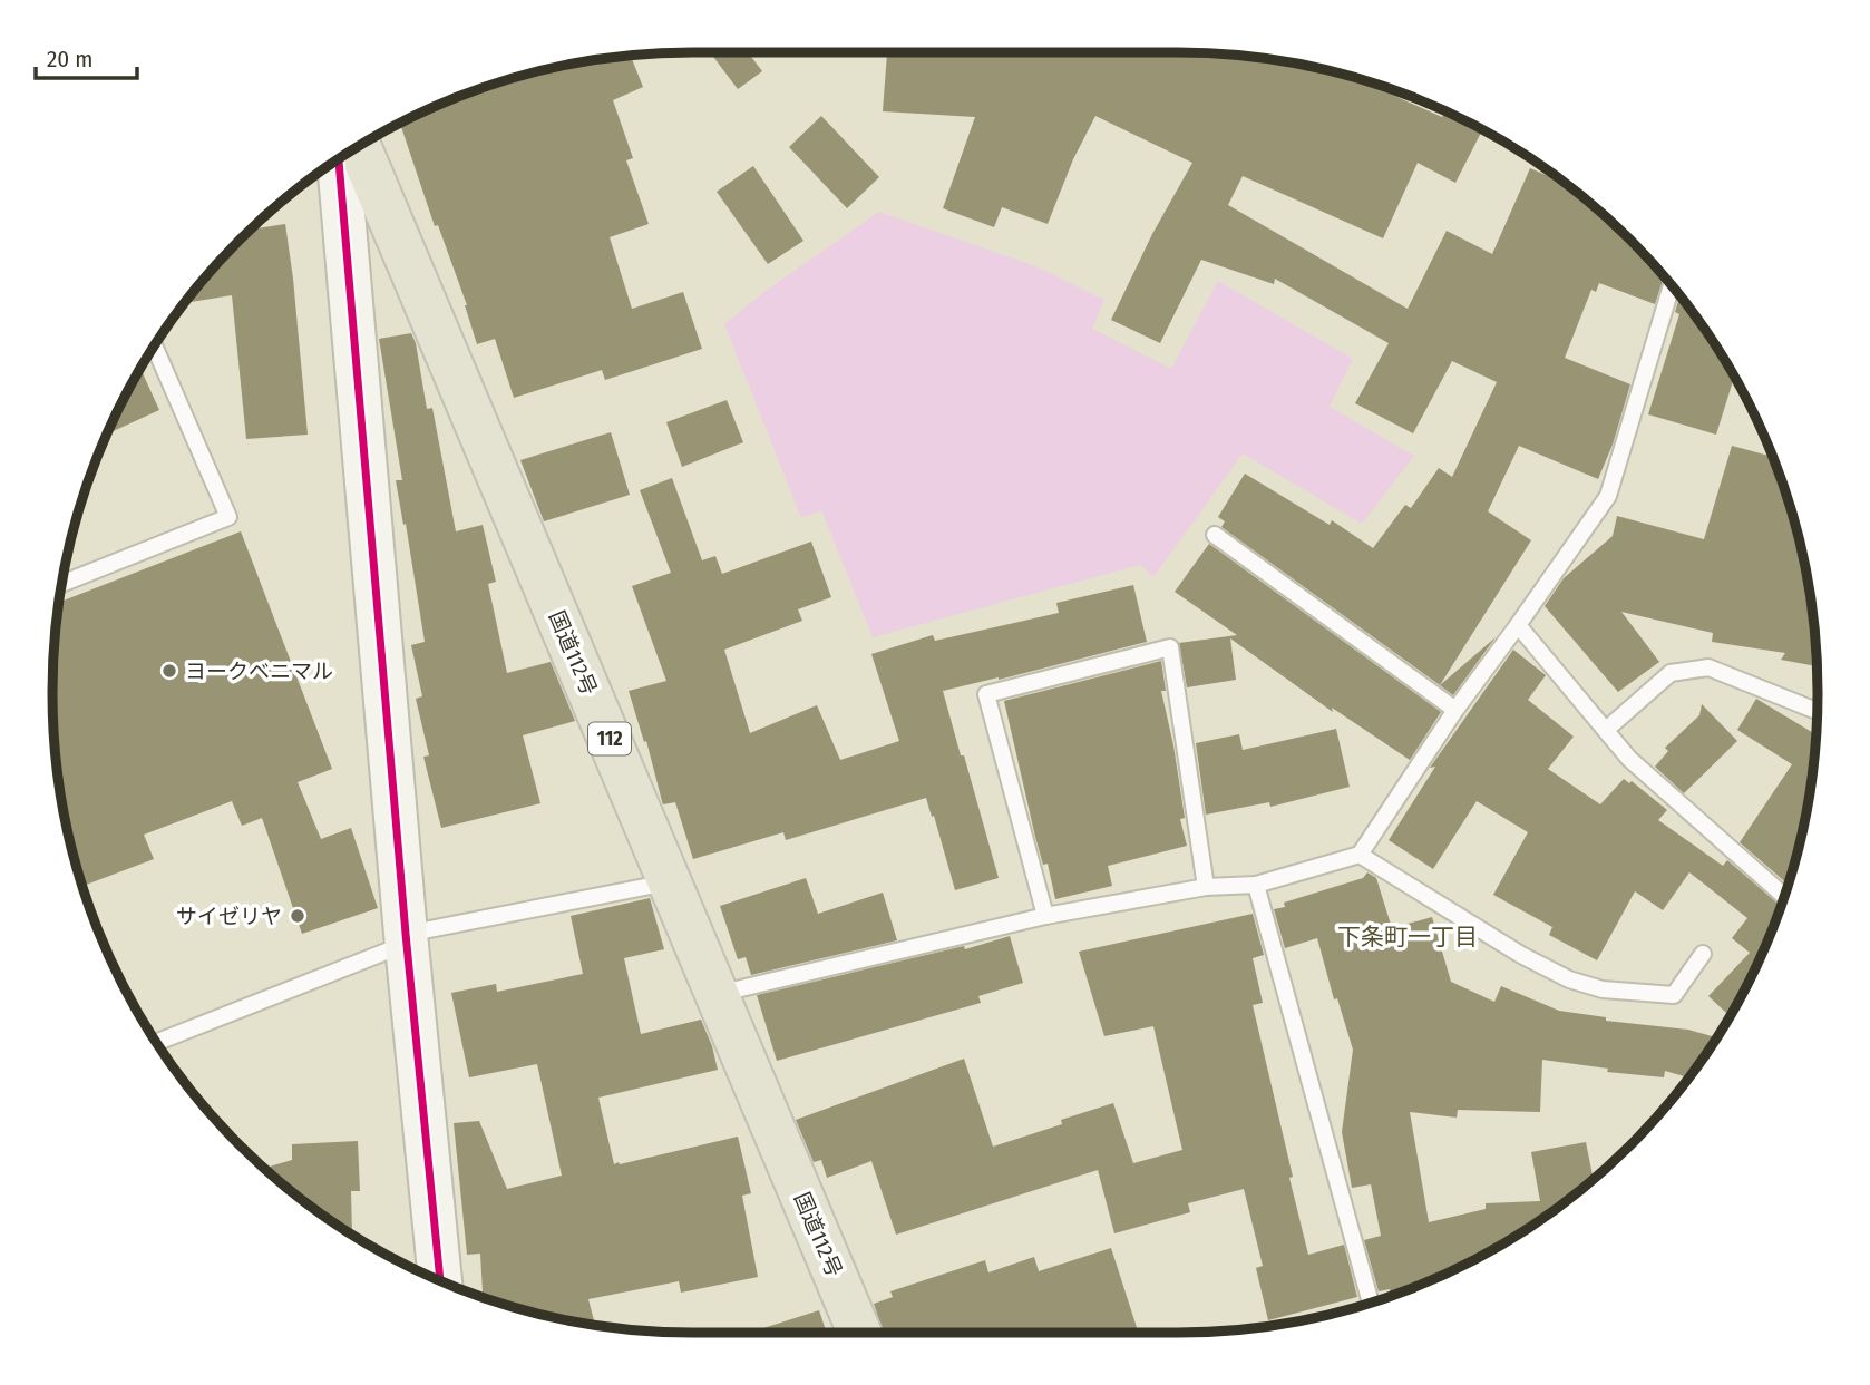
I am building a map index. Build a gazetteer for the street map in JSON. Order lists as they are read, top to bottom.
{
  "streets": {
    "highway": ["国道112号", "112"]
  },
  "districts": ["下条町一丁目"],
  "places": ["ヨークベニマル", "サイゼリヤ"],
  "scale_bar": "20 m"
}
